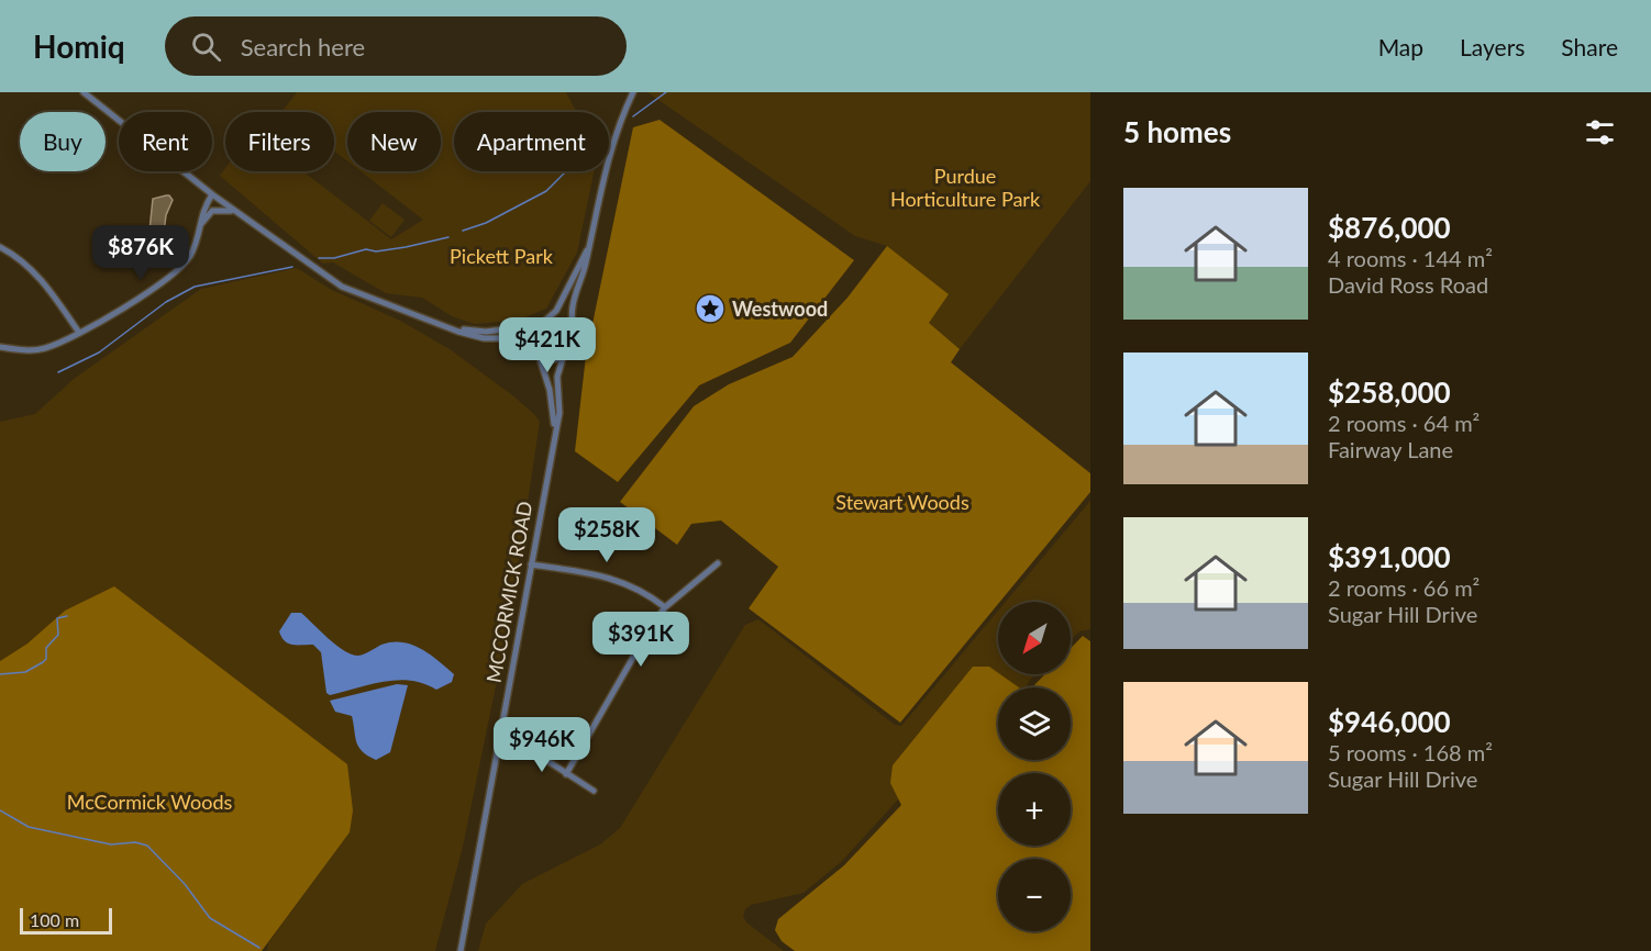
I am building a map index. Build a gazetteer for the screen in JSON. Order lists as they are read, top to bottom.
{
  "streets": {
    "street": ["MCCORMICK ROAD"]
  },
  "parks": [
    "Purdue Horticulture Park",
    "Pickett Park",
    "Stewart Woods",
    "McCormick Woods"
  ],
  "places": {
    "place": ["Westwood"]
  },
  "scale_bar": "100 m",
  "north": "bottom left",
  "page": {
    "header": "Homiq",
    "search": "Search here",
    "nav": ["Map", "Layers", "Share"],
    "heading": "5 homes",
    "chip": [
      "Buy",
      "Rent",
      "Filters",
      "New",
      "Apartment"
    ],
    "list": [
      {
        "name": "$876,000",
        "note": "4 rooms · 144 m² · David Ross Road"
      },
      {
        "name": "$258,000",
        "note": "2 rooms · 64 m² · Fairway Lane"
      },
      {
        "name": "$391,000",
        "note": "2 rooms · 66 m² · Sugar Hill Drive"
      },
      {
        "name": "$946,000",
        "note": "5 rooms · 168 m² · Sugar Hill Drive"
      }
    ],
    "price": [
      "$876K",
      "$421K",
      "$258K",
      "$391K",
      "$946K"
    ],
    "map_buttons": ["+", "−"],
    "scale": "100 m"
  }
}
